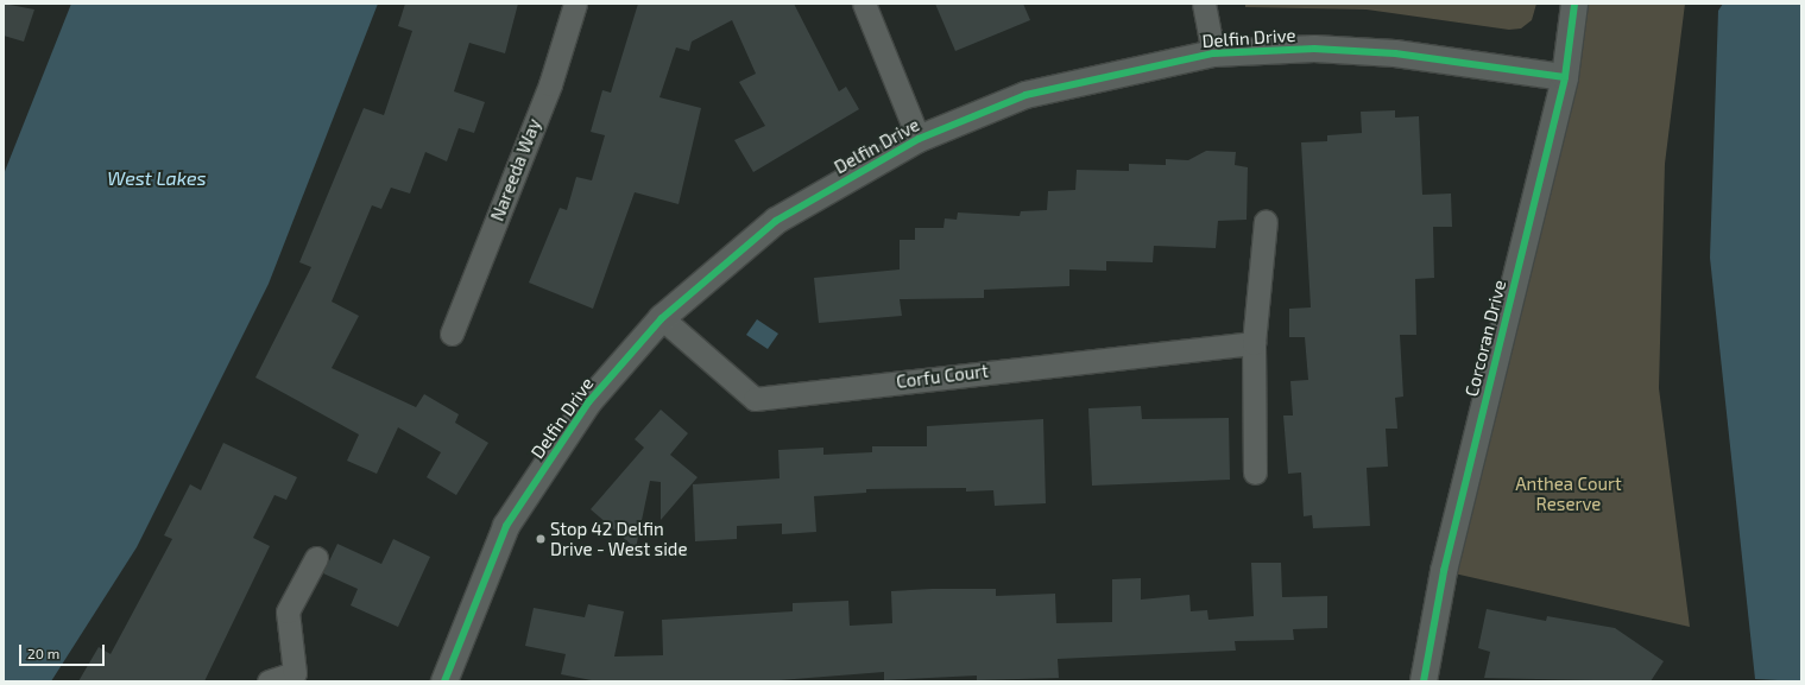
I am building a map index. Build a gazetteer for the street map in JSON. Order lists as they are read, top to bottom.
{
  "streets": {
    "street": [
      "Delfin Drive",
      "Nareeda Way",
      "Corcoran Drive",
      "Corfu Court"
    ]
  },
  "crossings": [
    ["Delfin Drive", "Corcoran Drive"],
    ["Delfin Drive", "Corfu Court"]
  ],
  "water": ["West Lakes"],
  "parks": ["Anthea Court Reserve"],
  "places": ["Stop 42 Delfin Drive - West side"],
  "scale_bar": "20 m"
}
